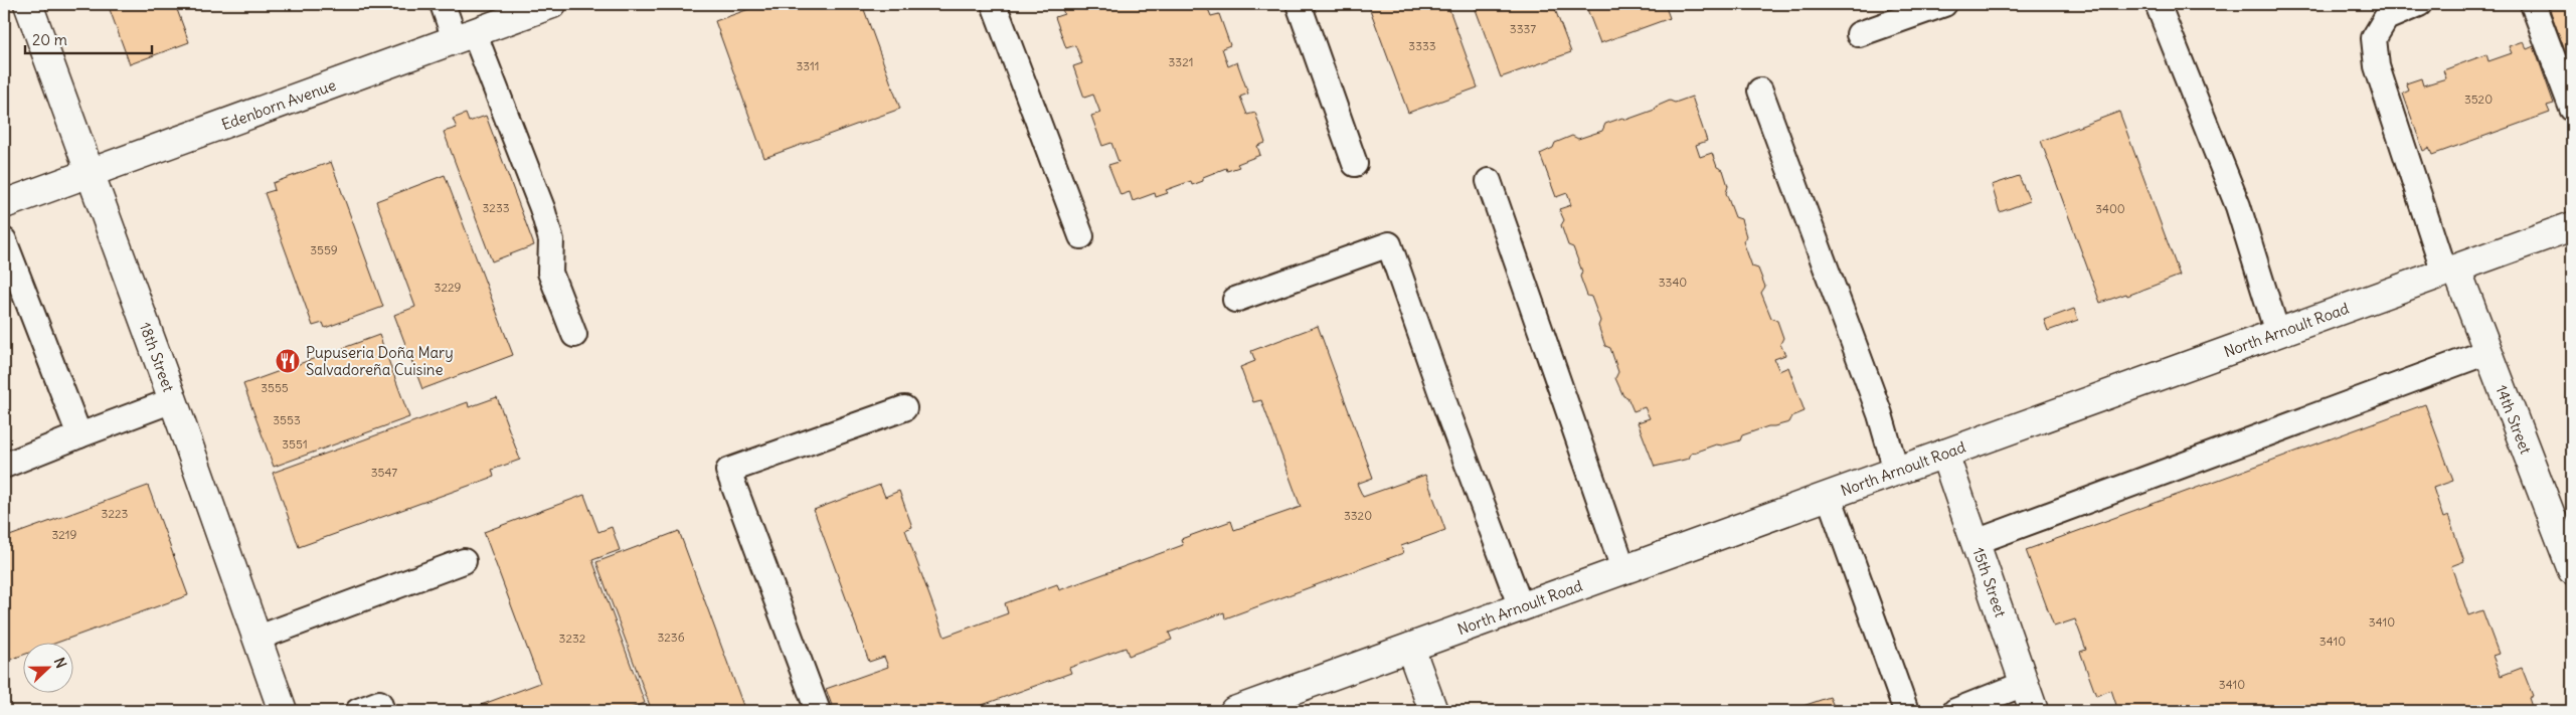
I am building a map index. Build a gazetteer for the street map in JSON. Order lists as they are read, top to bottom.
{
  "streets": {
    "street": [
      "Edenborn Avenue",
      "North Arnoult Road",
      "18th Street",
      "14th Street",
      "15th Street"
    ]
  },
  "crossings": [
    ["Edenborn Avenue", "18th Street"],
    ["North Arnoult Road", "14th Street"],
    ["North Arnoult Road", "15th Street"]
  ],
  "places": {
    "restaurant": ["Pupuseria Doña Mary Salvadoreña Cuisine"]
  },
  "house_numbers": [
    "3337",
    "3333",
    "3321",
    "3311",
    "3520",
    "3233",
    "3400",
    "3559",
    "3340",
    "3229",
    "3555",
    "3553",
    "3551",
    "3547",
    "3223",
    "3320",
    "3219",
    "3410",
    "3236",
    "3232",
    "3410",
    "3410"
  ],
  "scale_bar": "20 m",
  "north": "right"
}
